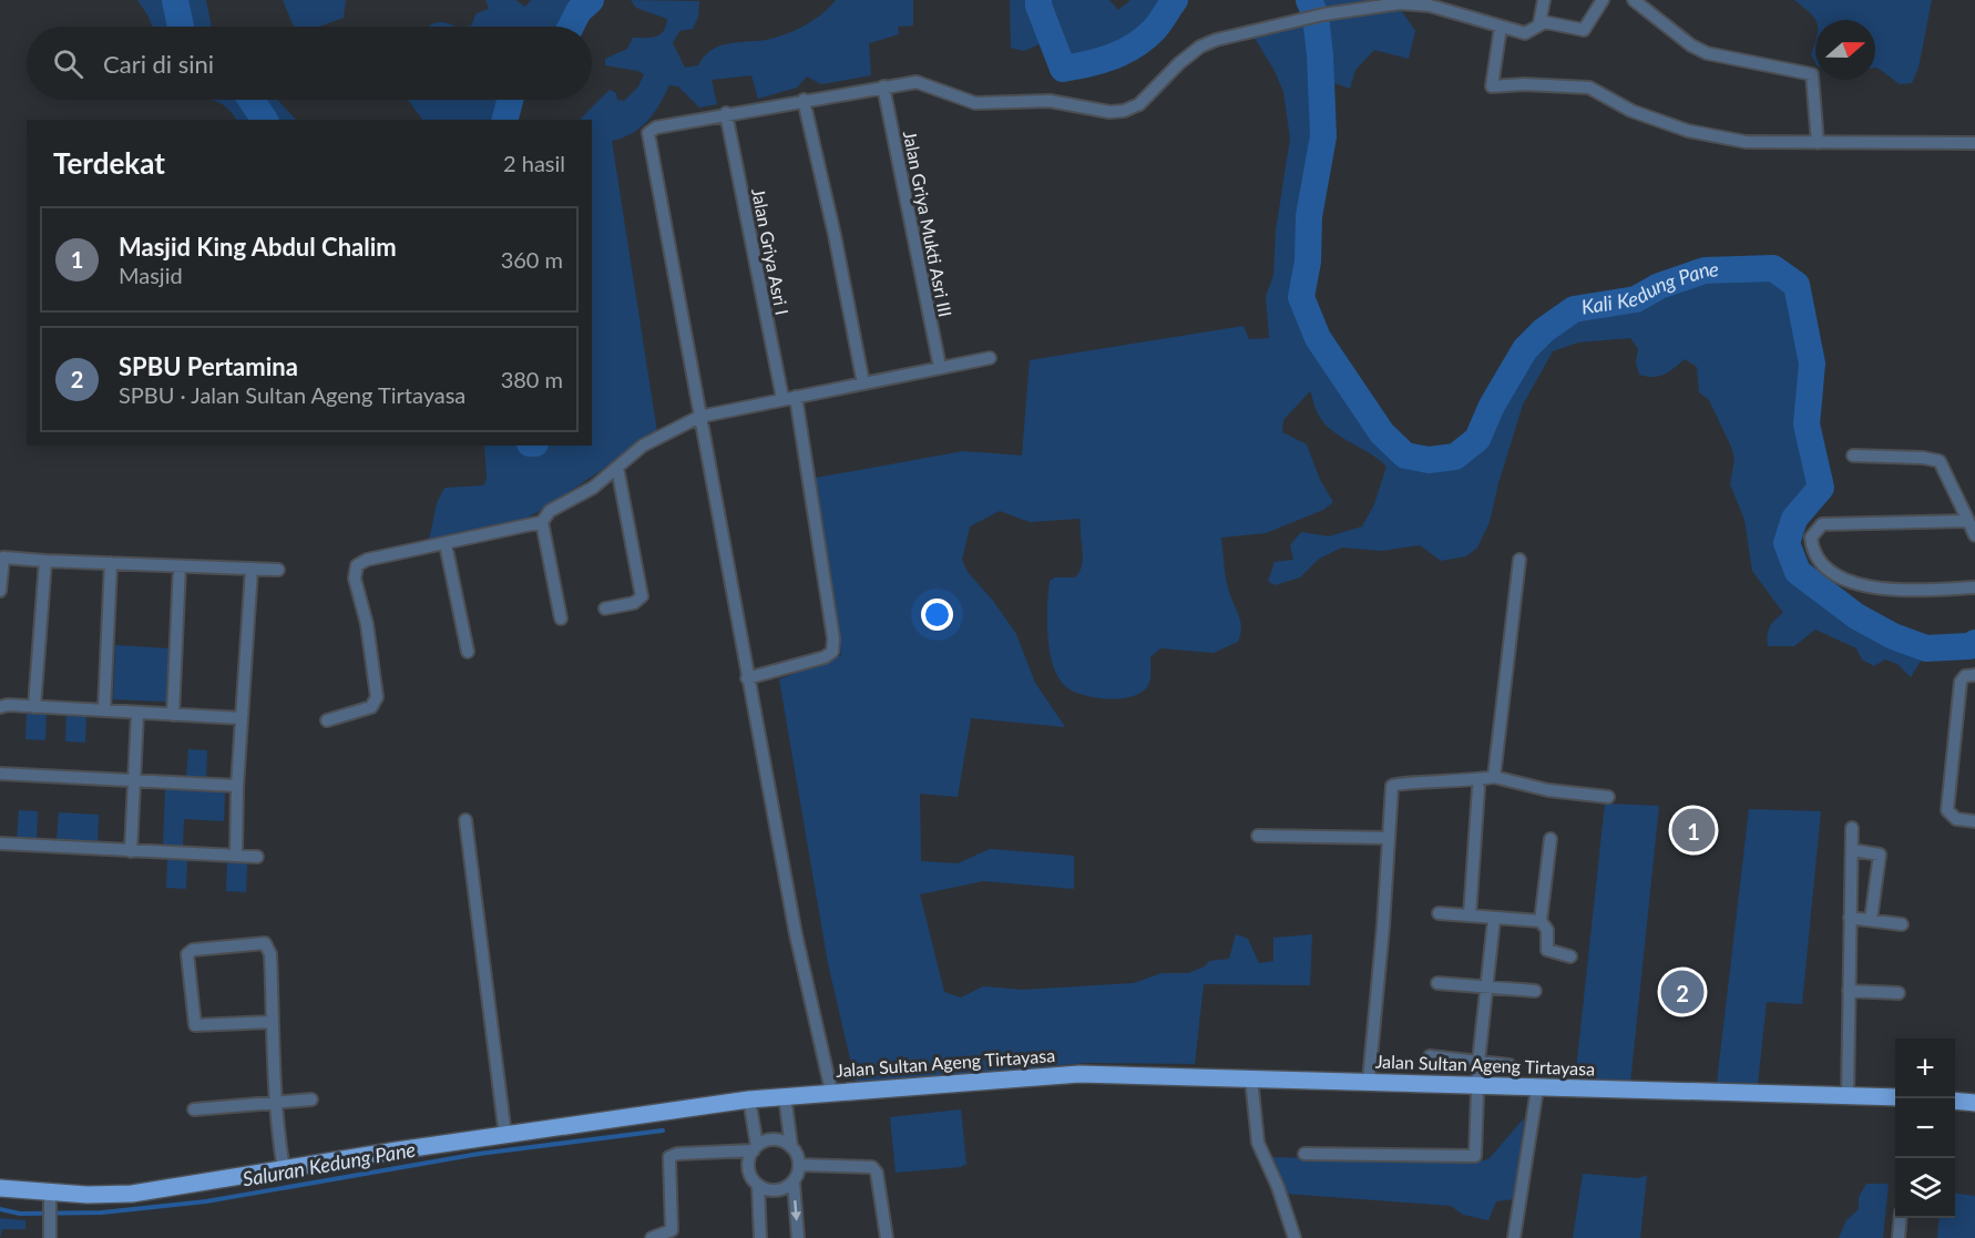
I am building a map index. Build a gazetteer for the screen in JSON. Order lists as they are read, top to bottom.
{
  "streets": {
    "main road": ["Jalan Sultan Ageng Tirtayasa"],
    "street": ["Jalan Griya Mukti Asri III", "Jalan Griya Asri I"]
  },
  "water": ["Kali Kedung Pane", "Saluran Kedung Pane"],
  "north": "right",
  "page": {
    "search": "Cari di sini",
    "heading": ["Terdekat", "2 hasil"],
    "list": [
      {
        "mark": "1",
        "name": "Masjid King Abdul Chalim",
        "note": "Masjid",
        "value": "360 m"
      },
      {
        "mark": "2",
        "name": "SPBU Pertamina",
        "note": "SPBU · Jalan Sultan Ageng Tirtayasa",
        "value": "380 m"
      }
    ],
    "pins": ["1", "2"],
    "map_buttons": ["+", "−"]
  }
}
